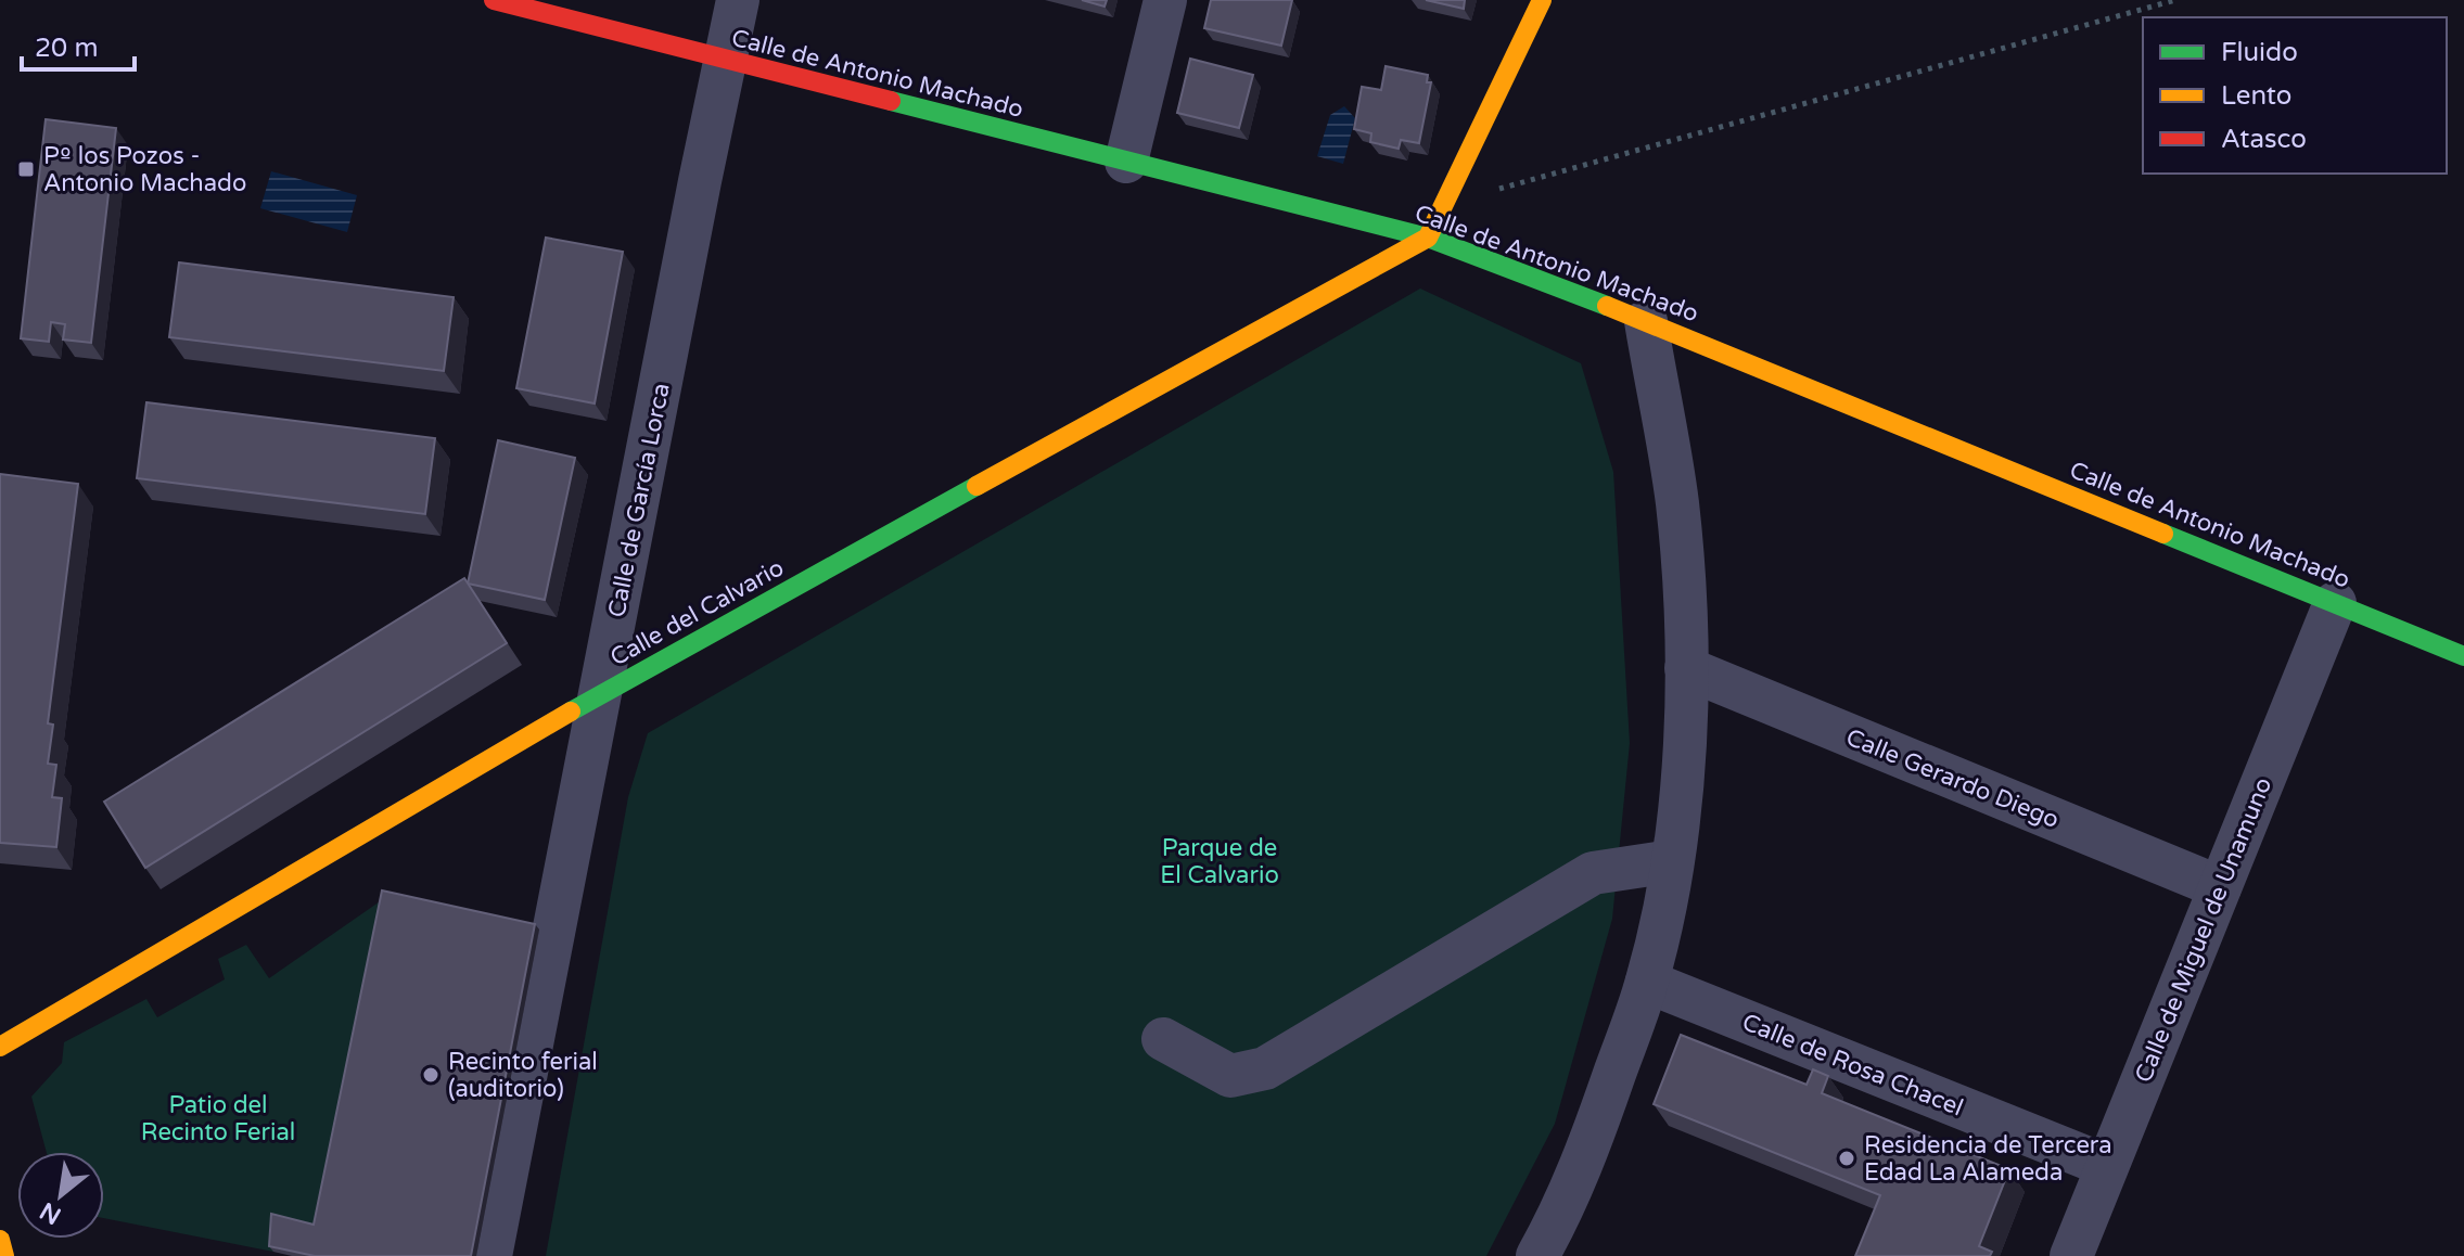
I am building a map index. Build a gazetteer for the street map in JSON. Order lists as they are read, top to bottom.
{
  "streets": {
    "street": [
      "Calle de Antonio Machado",
      "Calle de García Lorca",
      "Calle del Calvario",
      "Calle Gerardo Diego",
      "Calle de Miguel de Unamuno",
      "Calle de Rosa Chacel"
    ]
  },
  "crossings": [
    ["Calle de Antonio Machado", "Calle de García Lorca"],
    ["Calle de Antonio Machado", "Calle del Calvario"],
    ["Calle de Antonio Machado", "Calle de Miguel de Unamuno"],
    ["Calle de García Lorca", "Calle del Calvario"],
    ["Calle Gerardo Diego", "Calle de Miguel de Unamuno"],
    ["Calle de Miguel de Unamuno", "Calle de Rosa Chacel"]
  ],
  "parks": ["Parque de El Calvario", "Patio del Recinto Ferial"],
  "places": {
    "transit": ["Pº los Pozos - Antonio Machado"],
    "other": ["Recinto ferial (auditorio)", "Residencia de Tercera Edad La Alameda"]
  },
  "legend": ["Fluido", "Lento", "Atasco"],
  "scale_bar": "20 m",
  "north": "bottom left"
}
